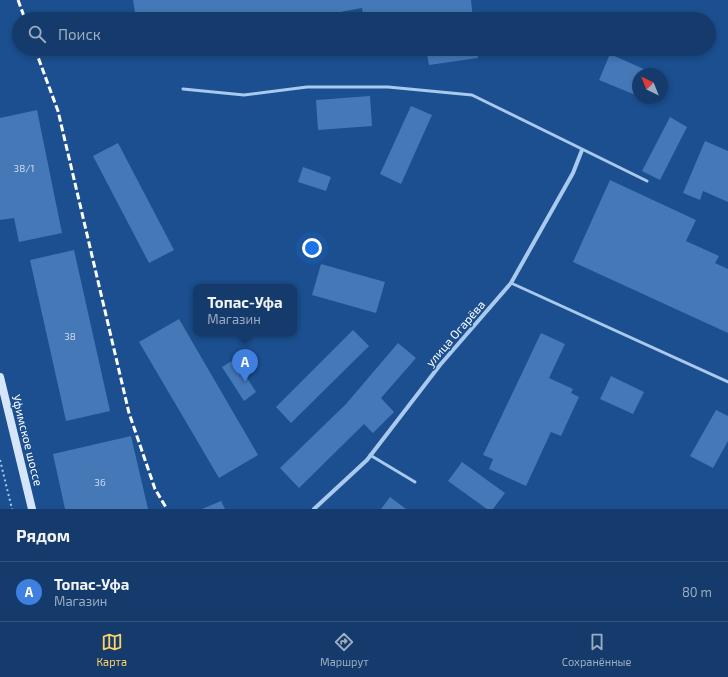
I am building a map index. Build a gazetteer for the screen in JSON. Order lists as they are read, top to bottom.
{
  "streets": {
    "main road": ["Уфимское шоссе"],
    "street": ["улица Огарёва"]
  },
  "house_numbers": ["38/1", "38", "36"],
  "north": "top left",
  "page": {
    "search": "Поиск",
    "popup": ["Топас-Уфа", "Магазин"],
    "pins": "A",
    "heading": "Рядом",
    "list": [
      {
        "mark": "A",
        "name": "Топас-Уфа",
        "note": "Магазин",
        "value": "80 m"
      }
    ],
    "nav": ["Карта", "Маршрут", "Сохранённые"]
  }
}
